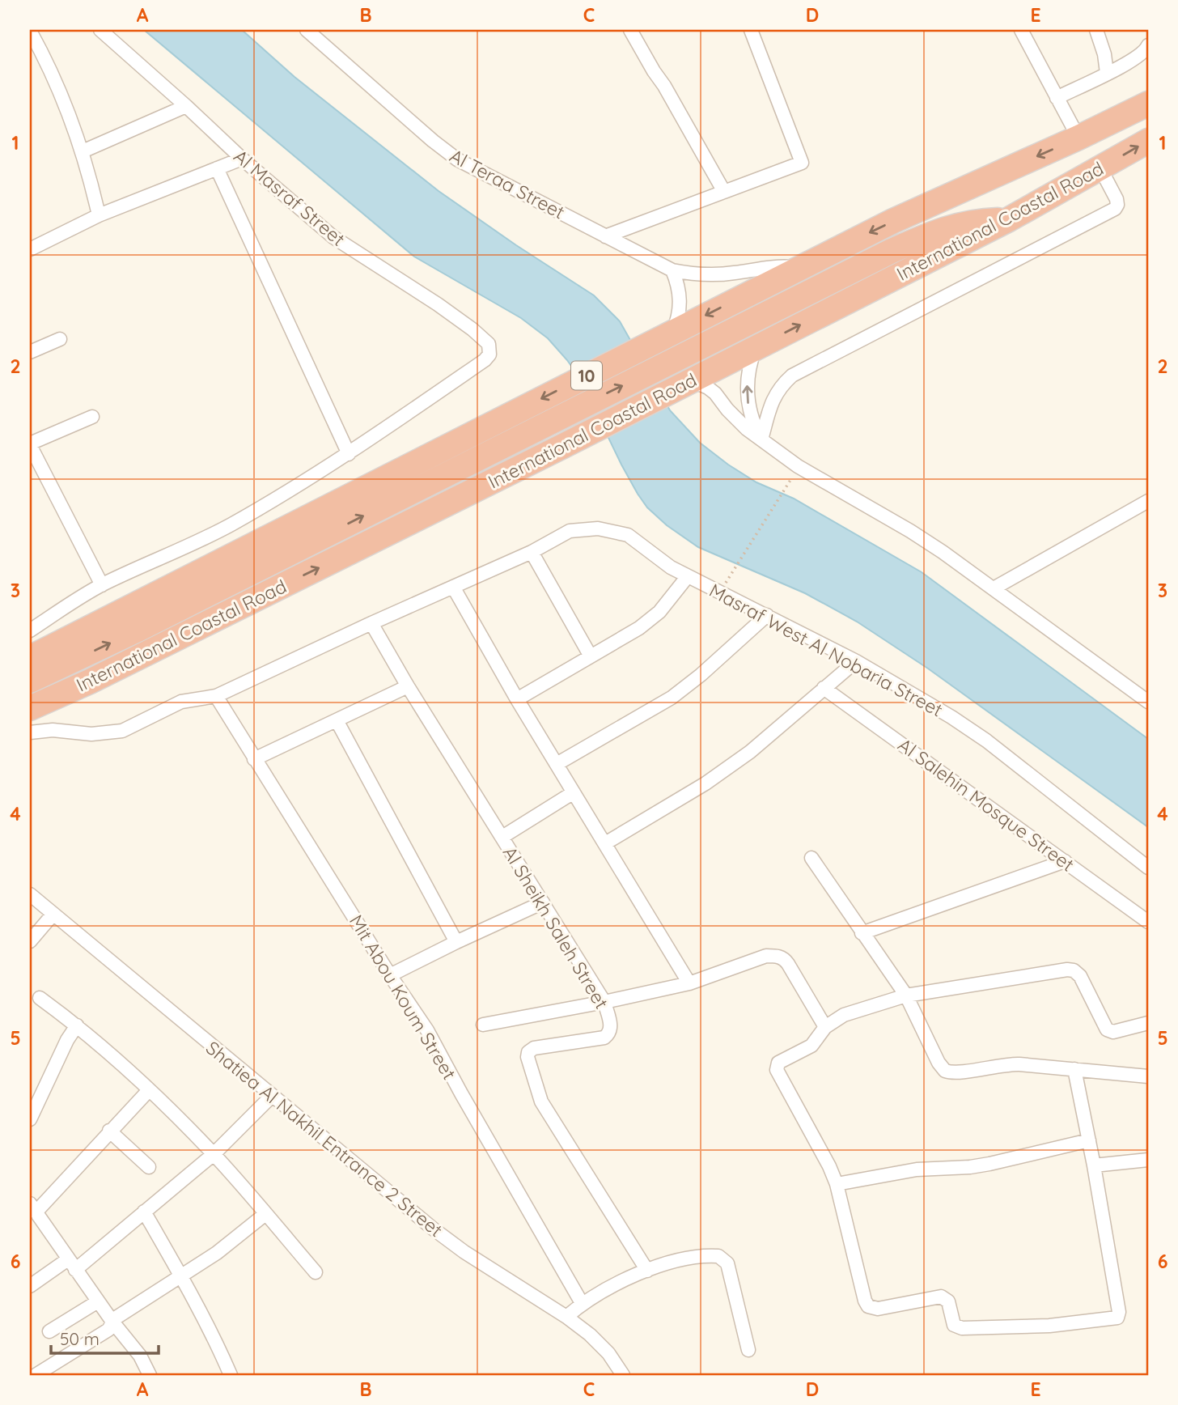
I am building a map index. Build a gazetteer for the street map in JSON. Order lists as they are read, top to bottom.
{
  "streets": {
    "highway": ["International Coastal Road", "10"],
    "street": [
      "Al Teraa Street",
      "Al Masraf Street",
      "Masraf West Al Nobaria Street",
      "Al Salehin Mosque Street",
      "Al Sheikh Saleh Street",
      "Mit Abou Koum Street",
      "Shatiea Al Nakhil Entrance 2 Street"
    ]
  },
  "crossings": [
    ["Al Teraa Street", "International Coastal Road"]
  ],
  "scale_bar": "50 m",
  "grid": {
    "columns": [
      "A",
      "B",
      "C",
      "D",
      "E"
    ],
    "rows": [
      "1",
      "2",
      "3",
      "4",
      "5",
      "6"
    ]
  }
}
